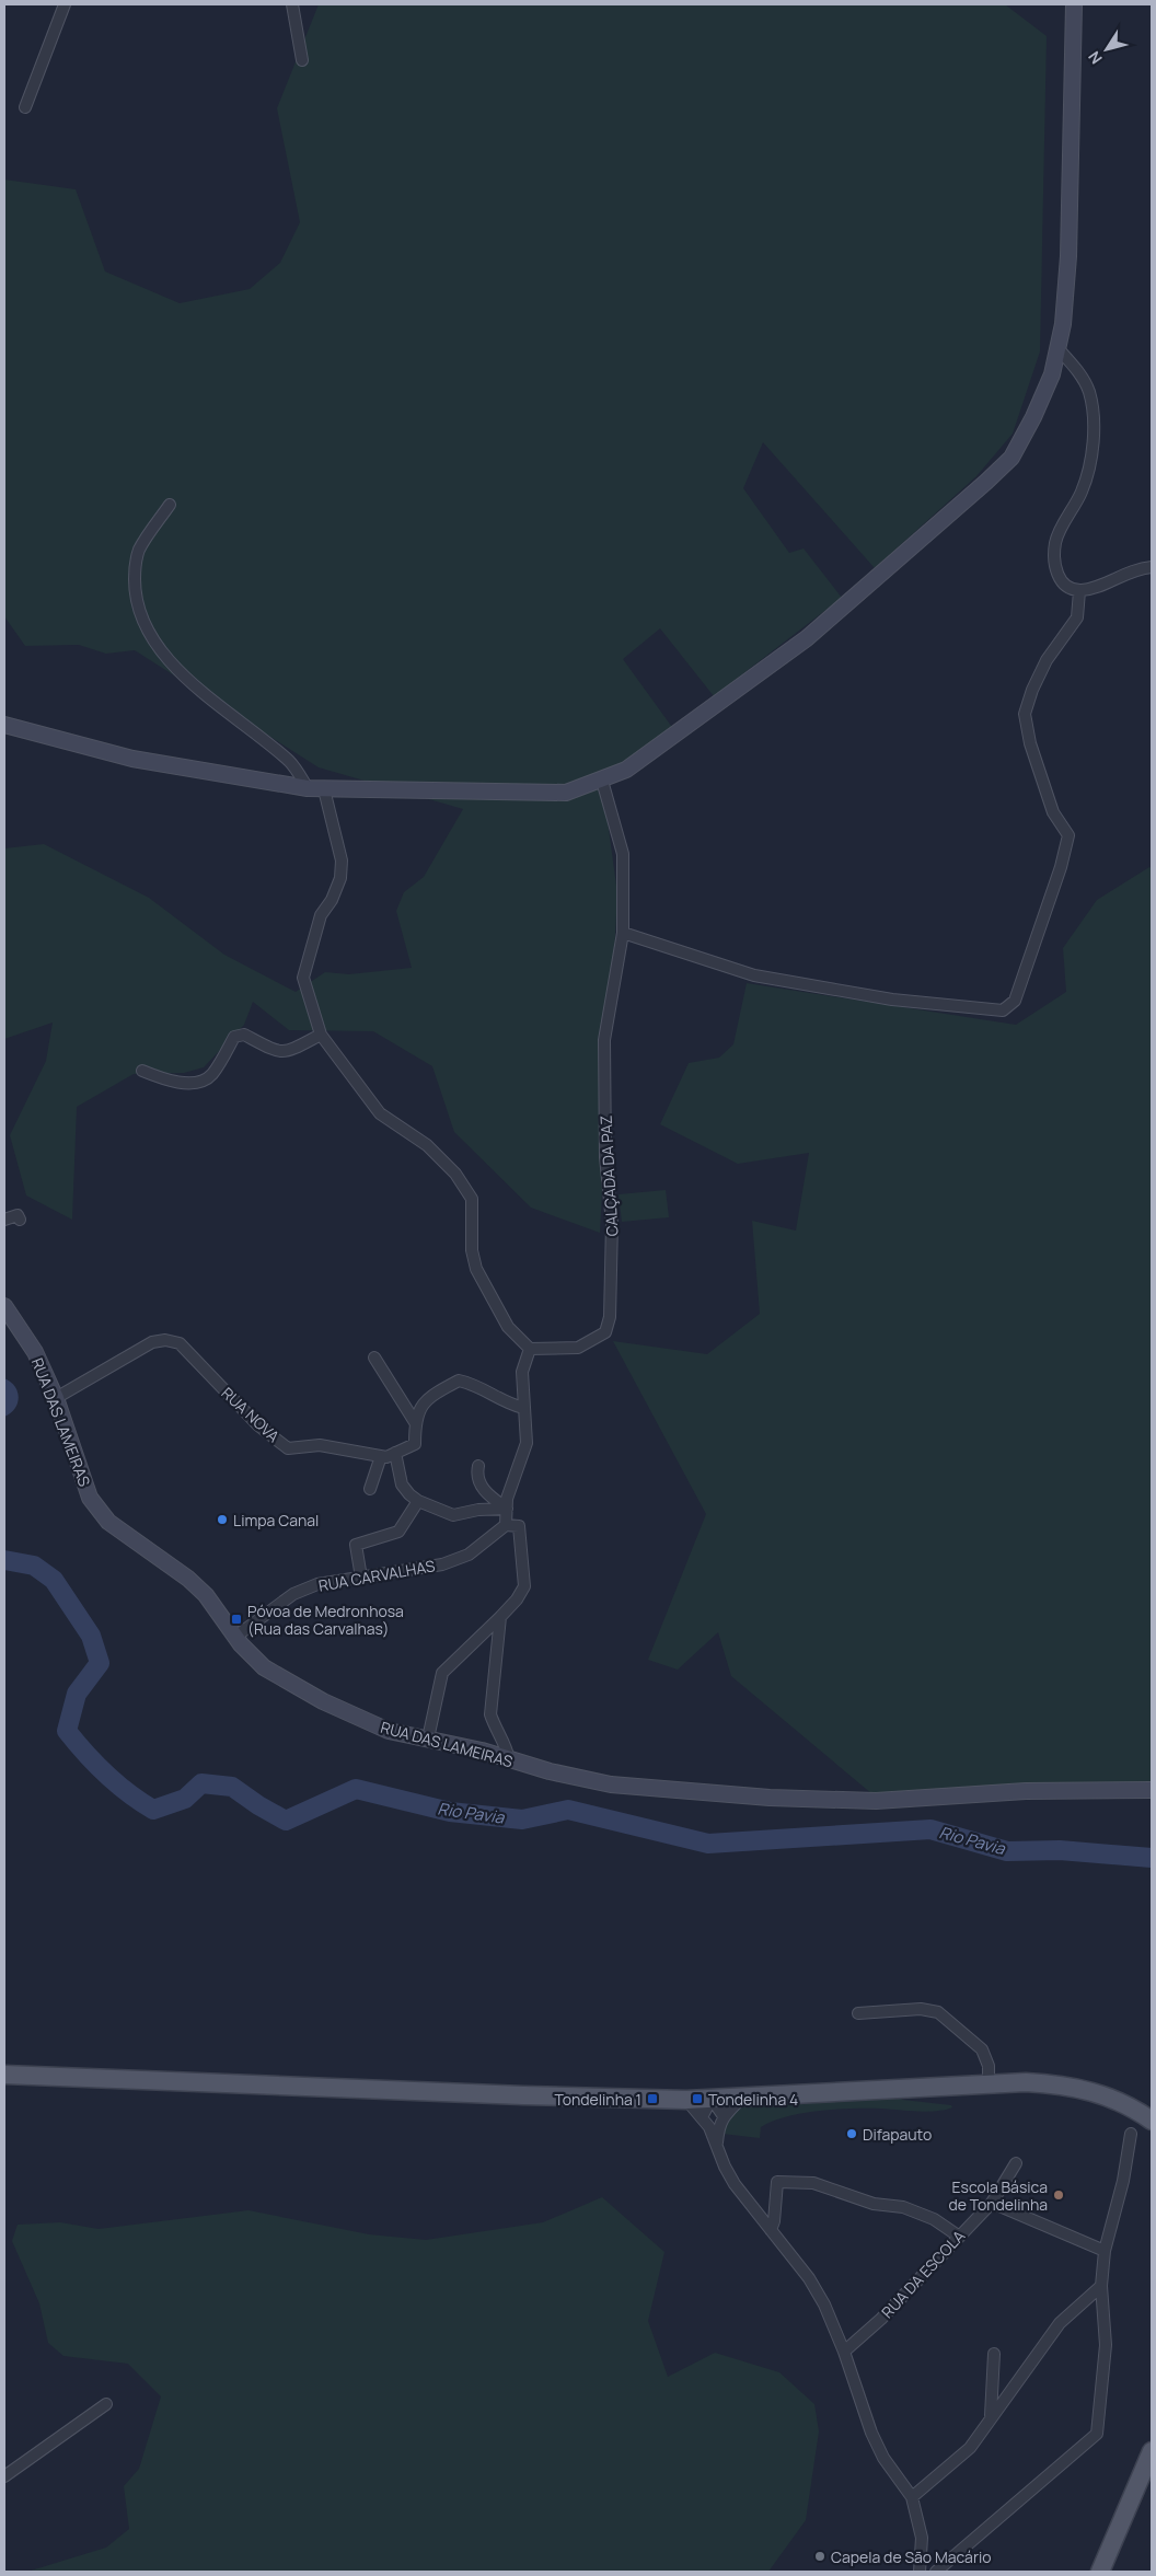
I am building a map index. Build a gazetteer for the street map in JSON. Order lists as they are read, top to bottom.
{
  "streets": {
    "street": [
      "CALÇADA DA PAZ",
      "RUA NOVA",
      "RUA DAS LAMEIRAS",
      "RUA CARVALHAS",
      "RUA DA ESCOLA"
    ]
  },
  "crossings": [
    ["RUA NOVA", "RUA DAS LAMEIRAS"],
    ["RUA DAS LAMEIRAS", "RUA CARVALHAS"]
  ],
  "water": ["Rio Pavia"],
  "places": {
    "other": [
      "Limpa Canal",
      "Difapauto",
      "Escola Básica de Tondelinha",
      "Capela de São Macário"
    ],
    "transit": ["Póvoa de Medronhosa (Rua das Carvalhas)", "Tondelinha 1", "Tondelinha 4"]
  },
  "north": "bottom left"
}
